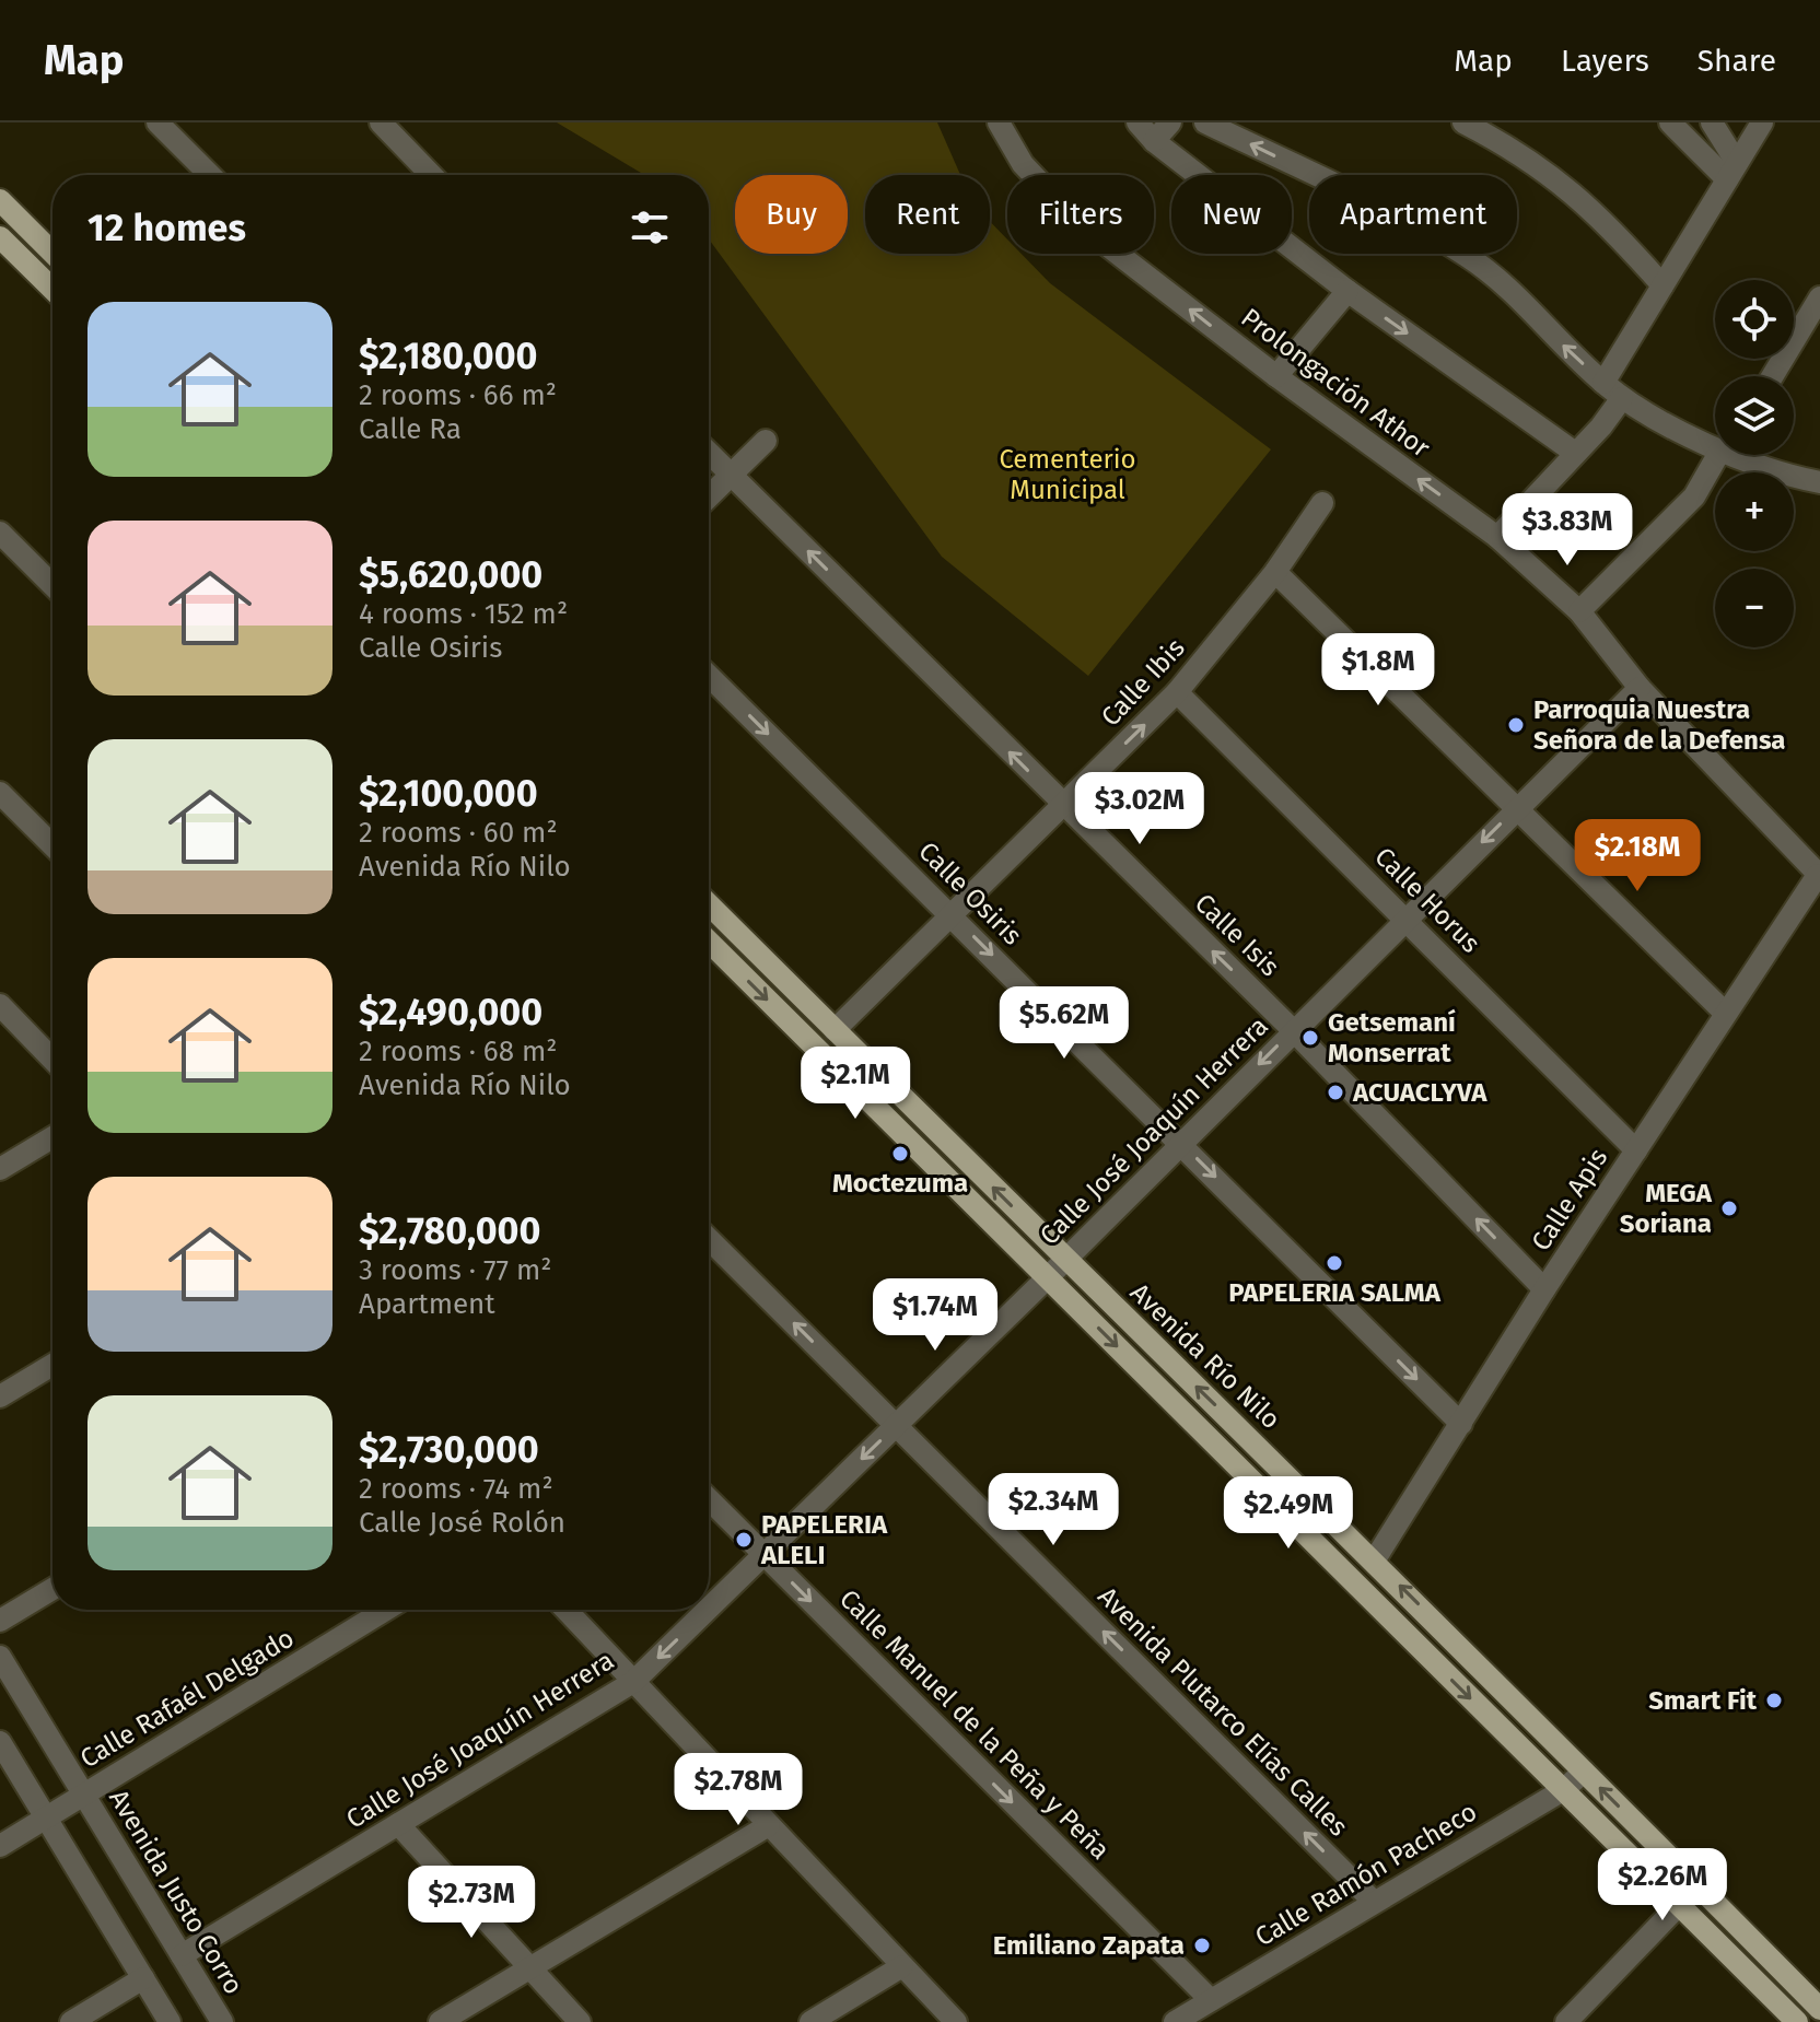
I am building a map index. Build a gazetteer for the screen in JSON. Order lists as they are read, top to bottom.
{
  "streets": {
    "main road": ["Avenida Río Nilo"],
    "street": [
      "Prolongación Athor",
      "Calle Ibis",
      "Calle Osiris",
      "Calle Horus",
      "Calle Isis",
      "Calle José Joaquín Herrera",
      "Calle Apis",
      "Calle Rafaél Delgado",
      "Avenida Plutarco Elías Calles",
      "Calle Manuel de la Peña y Peña",
      "Calle Ramón Pacheco",
      "Avenida Justo Corro"
    ]
  },
  "crossings": [
    ["Prolongación Athor", "Calle José Joaquín Herrera"],
    ["Prolongación Athor", "Calle Apis"],
    ["Calle Ibis", "Calle Osiris"],
    ["Calle Ibis", "Calle Horus"],
    ["Calle Ibis", "Calle Isis"],
    ["Calle Ibis", "Avenida Río Nilo"],
    ["Calle Osiris", "Calle José Joaquín Herrera"],
    ["Calle Osiris", "Calle Apis"],
    ["Calle Horus", "Calle José Joaquín Herrera"],
    ["Calle Horus", "Calle Apis"],
    ["Calle Isis", "Calle José Joaquín Herrera"],
    ["Calle Isis", "Calle Apis"],
    ["Calle José Joaquín Herrera", "Avenida Río Nilo"],
    ["Calle José Joaquín Herrera", "Avenida Plutarco Elías Calles"],
    ["Calle José Joaquín Herrera", "Calle Manuel de la Peña y Peña"],
    ["Calle José Joaquín Herrera", "Avenida Justo Corro"],
    ["Calle Apis", "Avenida Río Nilo"],
    ["Avenida Río Nilo", "Calle Ramón Pacheco"],
    ["Calle Rafaél Delgado", "Avenida Justo Corro"],
    ["Avenida Plutarco Elías Calles", "Calle Ramón Pacheco"],
    ["Calle Manuel de la Peña y Peña", "Calle Ramón Pacheco"]
  ],
  "one_way": ["Calle Osiris", "Calle Isis", "Avenida Plutarco Elías Calles"],
  "parks": ["Cementerio Municipal"],
  "places": [
    "Parroquia Nuestra Señora de la Defensa",
    "Getsemaní Monserrat",
    "ACUACLYVA",
    "Moctezuma",
    "MEGA Soriana",
    "PAPELERIA SALMA",
    "PAPELERIA ALELI",
    "Smart Fit",
    "Emiliano Zapata"
  ],
  "page": {
    "header": "Map",
    "nav": ["Map", "Layers", "Share"],
    "chip": [
      "Buy",
      "Rent",
      "Filters",
      "New",
      "Apartment"
    ],
    "heading": "12 homes",
    "map_buttons": ["+", "−"],
    "list": [
      {
        "name": "$2,180,000",
        "note": "2 rooms · 66 m² · Calle Ra"
      },
      {
        "name": "$5,620,000",
        "note": "4 rooms · 152 m² · Calle Osiris"
      },
      {
        "name": "$2,100,000",
        "note": "2 rooms · 60 m² · Avenida Río Nilo"
      },
      {
        "name": "$2,490,000",
        "note": "2 rooms · 68 m² · Avenida Río Nilo"
      },
      {
        "name": "$2,780,000",
        "note": "3 rooms · 77 m² · Apartment"
      },
      {
        "name": "$2,730,000",
        "note": "2 rooms · 74 m² · Calle José Rolón"
      }
    ],
    "price": [
      "$3.83M",
      "$1.8M",
      "$3.02M",
      "$2.18M",
      "$5.62M",
      "$2.1M",
      "$1.74M",
      "$2.34M",
      "$2.49M",
      "$2.78M",
      "$2.26M",
      "$2.73M"
    ]
  }
}
